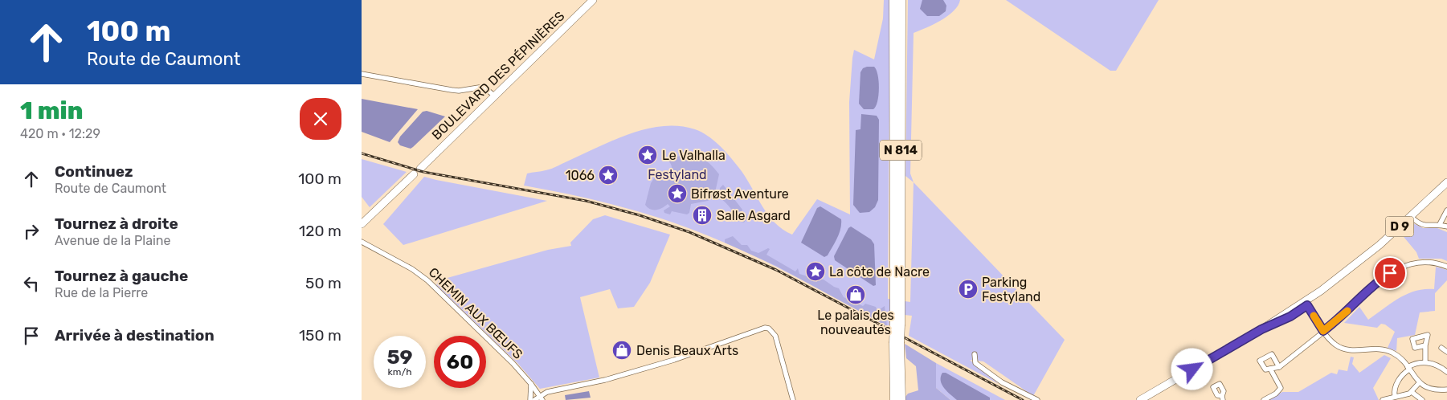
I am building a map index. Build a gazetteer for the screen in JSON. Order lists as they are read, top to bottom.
{
  "streets": {
    "highway": ["N 814"],
    "main road": ["BOULEVARD DES PÉPINIÈRES", "D 9"],
    "street": ["CHEMIN AUX BŒUFS"]
  },
  "parks": ["Festyland"],
  "places": {
    "place": [
      "Le Valhalla",
      "1066",
      "Bifrøst Aventure",
      "La côte de Nacre"
    ],
    "building": ["Salle Asgard"],
    "parking": ["Parking Festyland"],
    "shop": ["Le palais des nouveautés", "Denis Beaux Arts"]
  },
  "page": {
    "turn": ["100 m", "Route de Caumont"],
    "heading": ["1 min", "420 m · 12:29"],
    "list": [
      {
        "name": "Continuez",
        "note": "Route de Caumont",
        "value": "100 m"
      },
      {
        "name": "Tournez à droite",
        "note": "Avenue de la Plaine",
        "value": "120 m"
      },
      {
        "name": "Tournez à gauche",
        "note": "Rue de la Pierre",
        "value": "50 m"
      },
      {
        "name": "Arrivée à destination",
        "value": "150 m"
      }
    ],
    "speed": "59 km/h",
    "limit": "60"
  }
}
